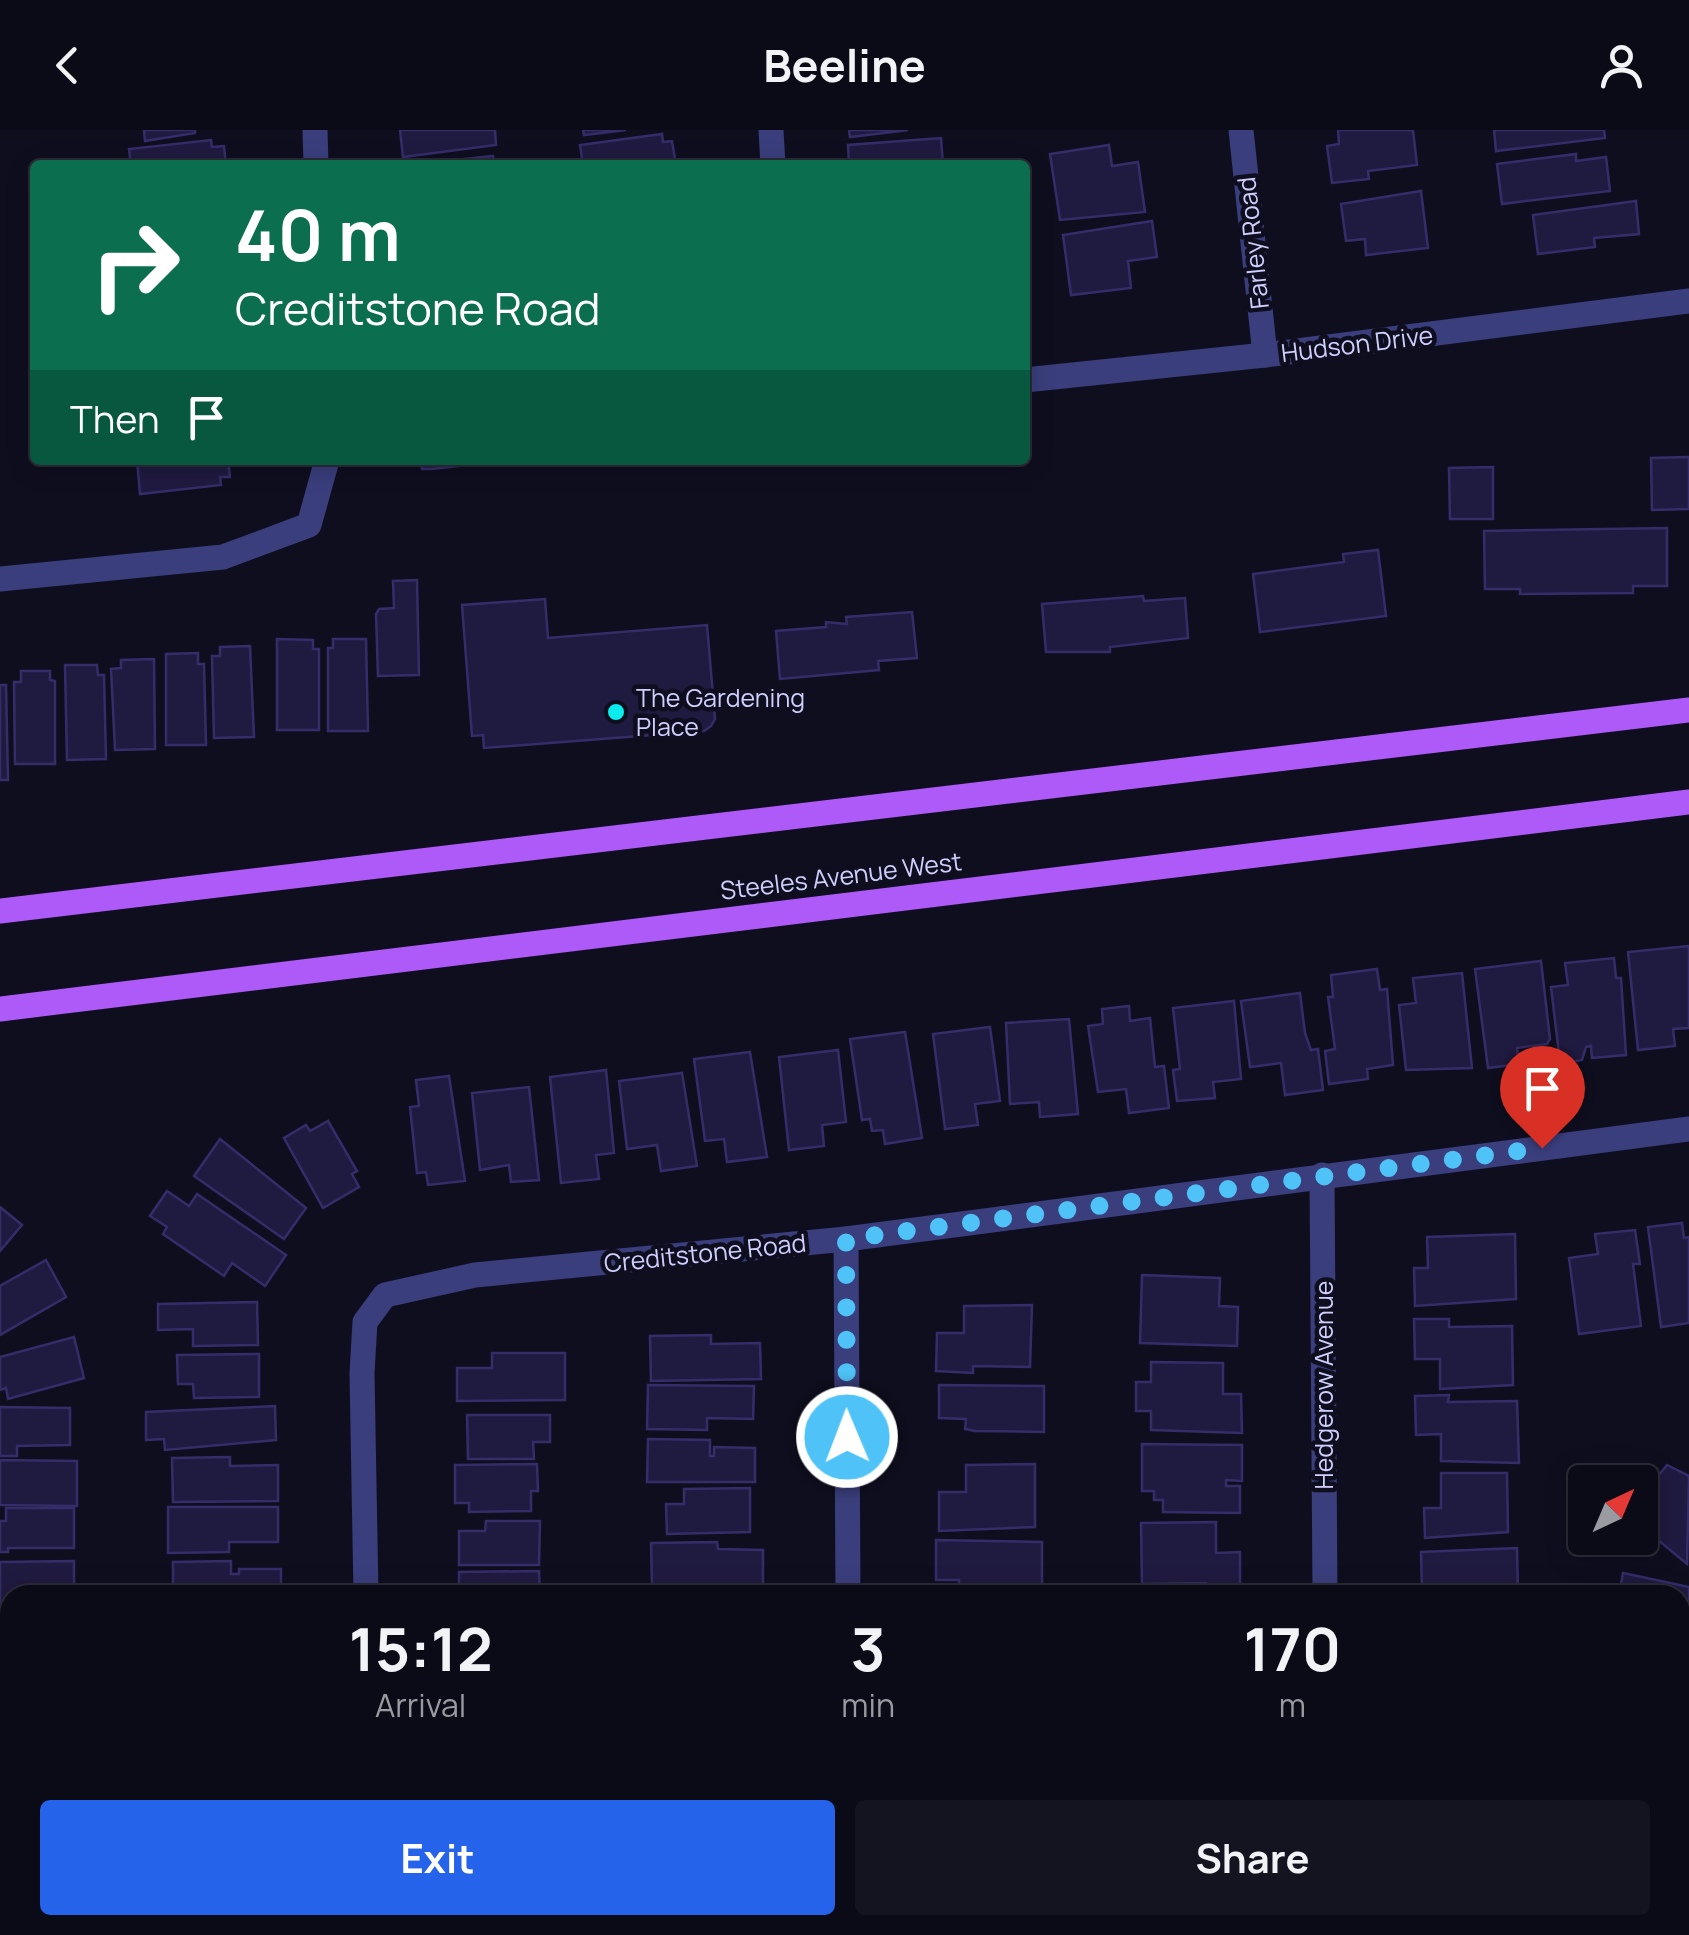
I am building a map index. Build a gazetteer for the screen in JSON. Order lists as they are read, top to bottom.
{
  "streets": {
    "main road": ["Steeles Avenue West"],
    "street": [
      "Farley Road",
      "Hudson Drive",
      "Creditstone Road",
      "Hedgerow Avenue"
    ]
  },
  "crossings": [
    ["Farley Road", "Hudson Drive"],
    ["Creditstone Road", "Hedgerow Avenue"]
  ],
  "places": ["The Gardening Place"],
  "north": "top right",
  "page": {
    "header": "Beeline",
    "turn": ["40 m", "Creditstone Road"],
    "then": "Then",
    "eta": [
      "15:12",
      "Arrival",
      "3",
      "min",
      "170",
      "m"
    ],
    "buttons": ["Exit", "Share"]
  }
}
